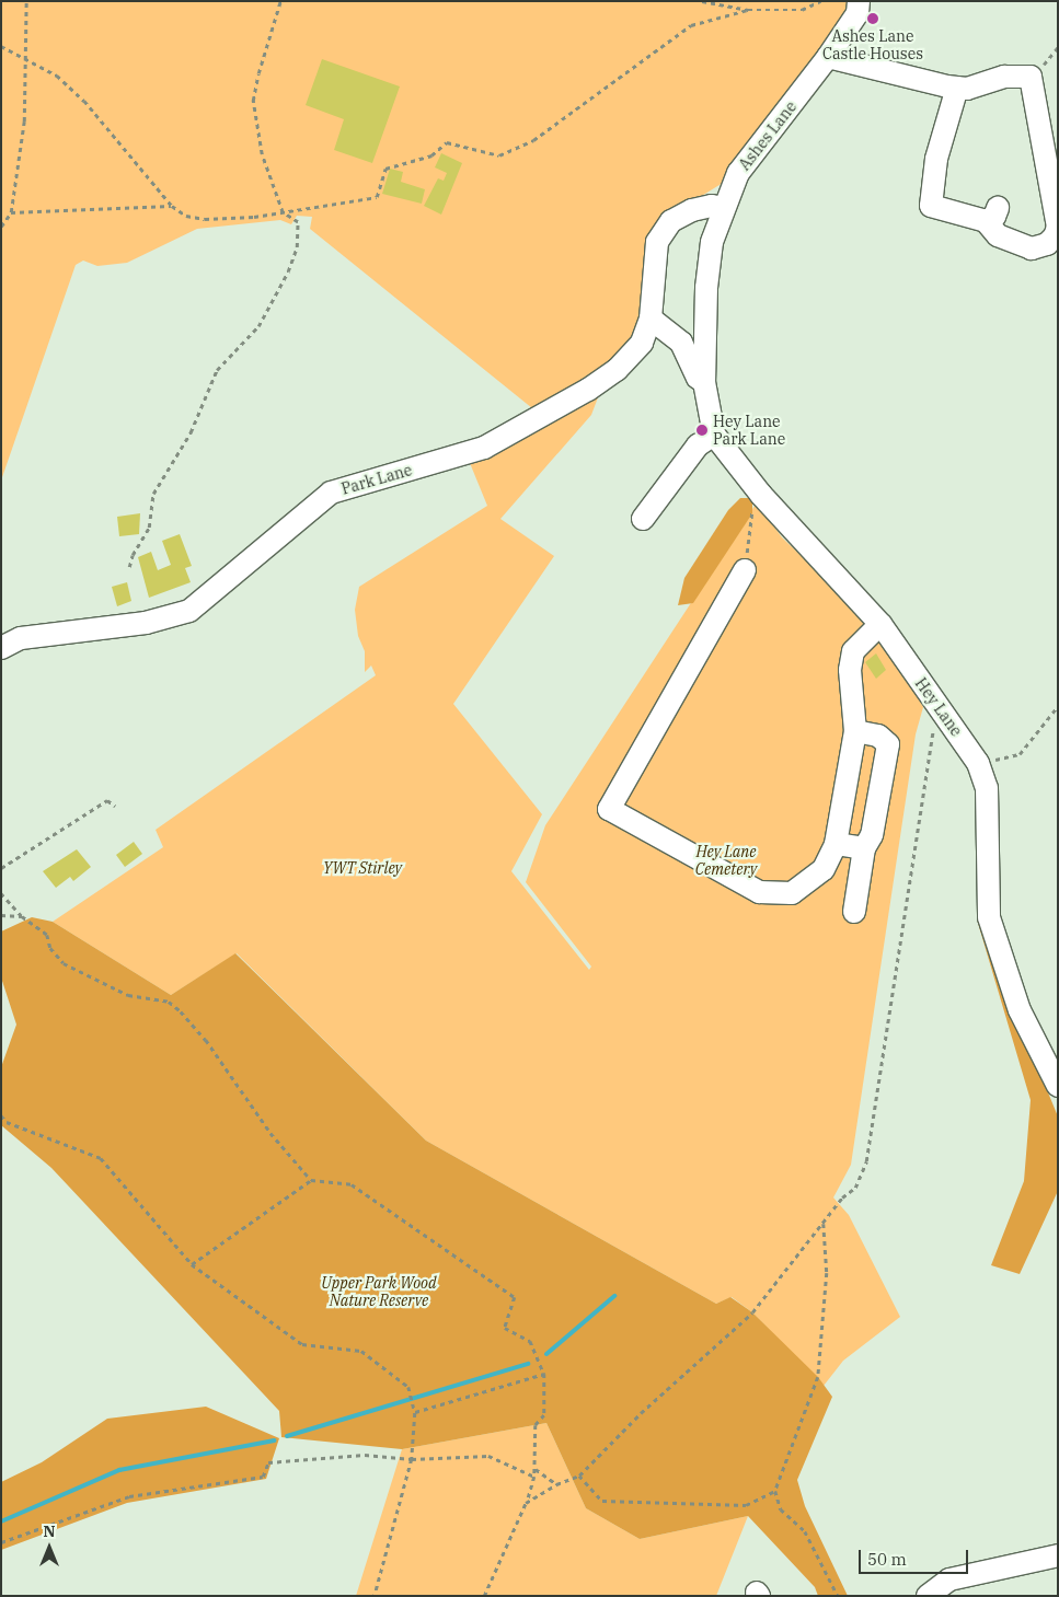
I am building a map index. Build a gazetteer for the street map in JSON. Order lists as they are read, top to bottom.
{
  "streets": {
    "street": ["Ashes Lane", "Park Lane", "Hey Lane"]
  },
  "crossings": [
    ["Ashes Lane", "Park Lane"],
    ["Ashes Lane", "Hey Lane"]
  ],
  "parks": ["Hey Lane Cemetery", "YWT Stirley", "Upper Park Wood Nature Reserve"],
  "places": ["Ashes Lane Castle Houses", "Hey Lane Park Lane"],
  "scale_bar": "50 m",
  "north": "top"
}
